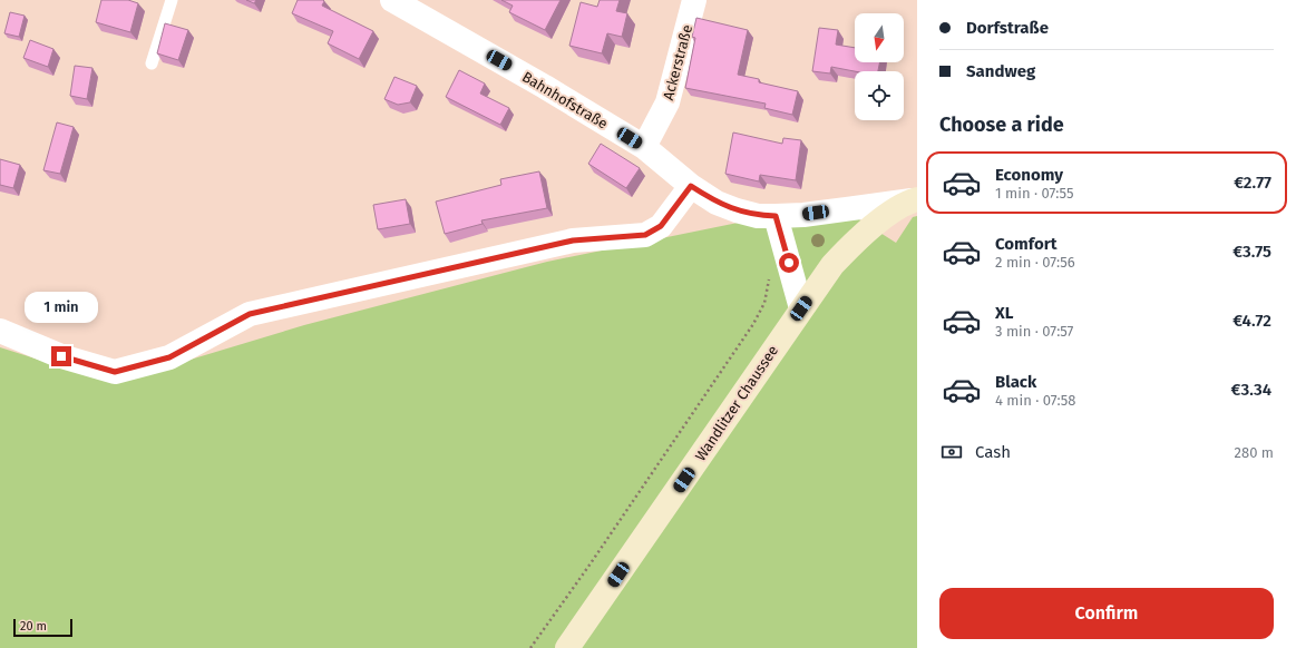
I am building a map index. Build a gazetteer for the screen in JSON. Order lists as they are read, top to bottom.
{
  "streets": {
    "street": ["Ackerstraße", "Bahnhofstraße", "Wandlitzer Chaussee"]
  },
  "crossings": [
    ["Ackerstraße", "Bahnhofstraße"],
    ["Bahnhofstraße", "Wandlitzer Chaussee"]
  ],
  "scale_bar": "20 m",
  "north": "bottom",
  "page": {
    "banner": ["Dorfstraße", "Sandweg"],
    "heading": "Choose a ride",
    "list": [
      {
        "name": "Economy",
        "note": "1 min · 07:55",
        "value": "€2.77"
      },
      {
        "name": "Comfort",
        "note": "2 min · 07:56",
        "value": "€3.75"
      },
      {
        "name": "XL",
        "note": "3 min · 07:57",
        "value": "€4.72"
      },
      {
        "name": "Black",
        "note": "4 min · 07:58",
        "value": "€3.34"
      }
    ],
    "bubble": "1 min",
    "pay": ["Cash", "280 m"],
    "buttons": "Confirm",
    "scale": "20 m"
  }
}
